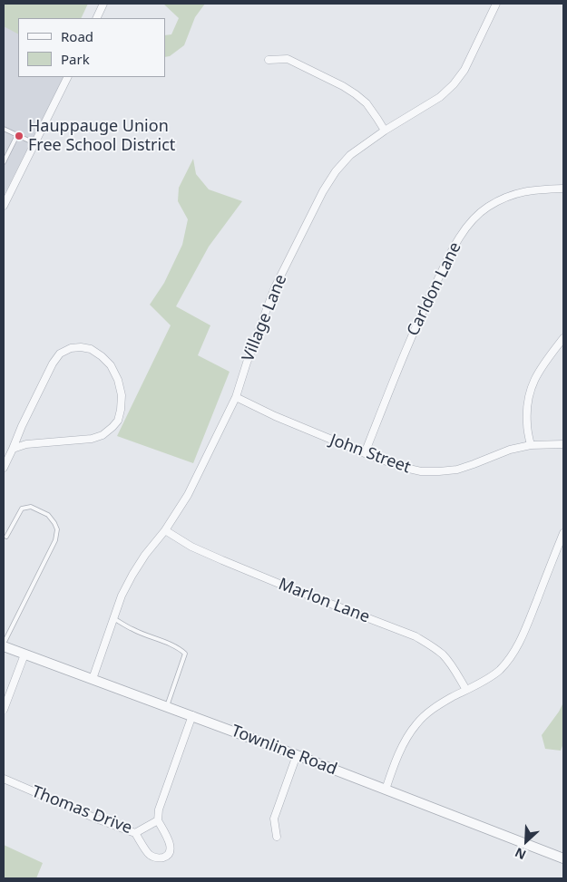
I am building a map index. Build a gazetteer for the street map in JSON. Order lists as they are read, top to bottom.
{
  "streets": {
    "street": [
      "Carldon Lane",
      "Village Lane",
      "John Street",
      "Marlon Lane",
      "Townline Road",
      "Thomas Drive"
    ]
  },
  "crossings": [
    ["Carldon Lane", "John Street"],
    ["Village Lane", "John Street"],
    ["Village Lane", "Marlon Lane"],
    ["Village Lane", "Townline Road"],
    ["Townline Road", "Thomas Drive"]
  ],
  "places": ["Hauppauge Union Free School District"],
  "legend": ["Road", "Park"],
  "north": "bottom left"
}
